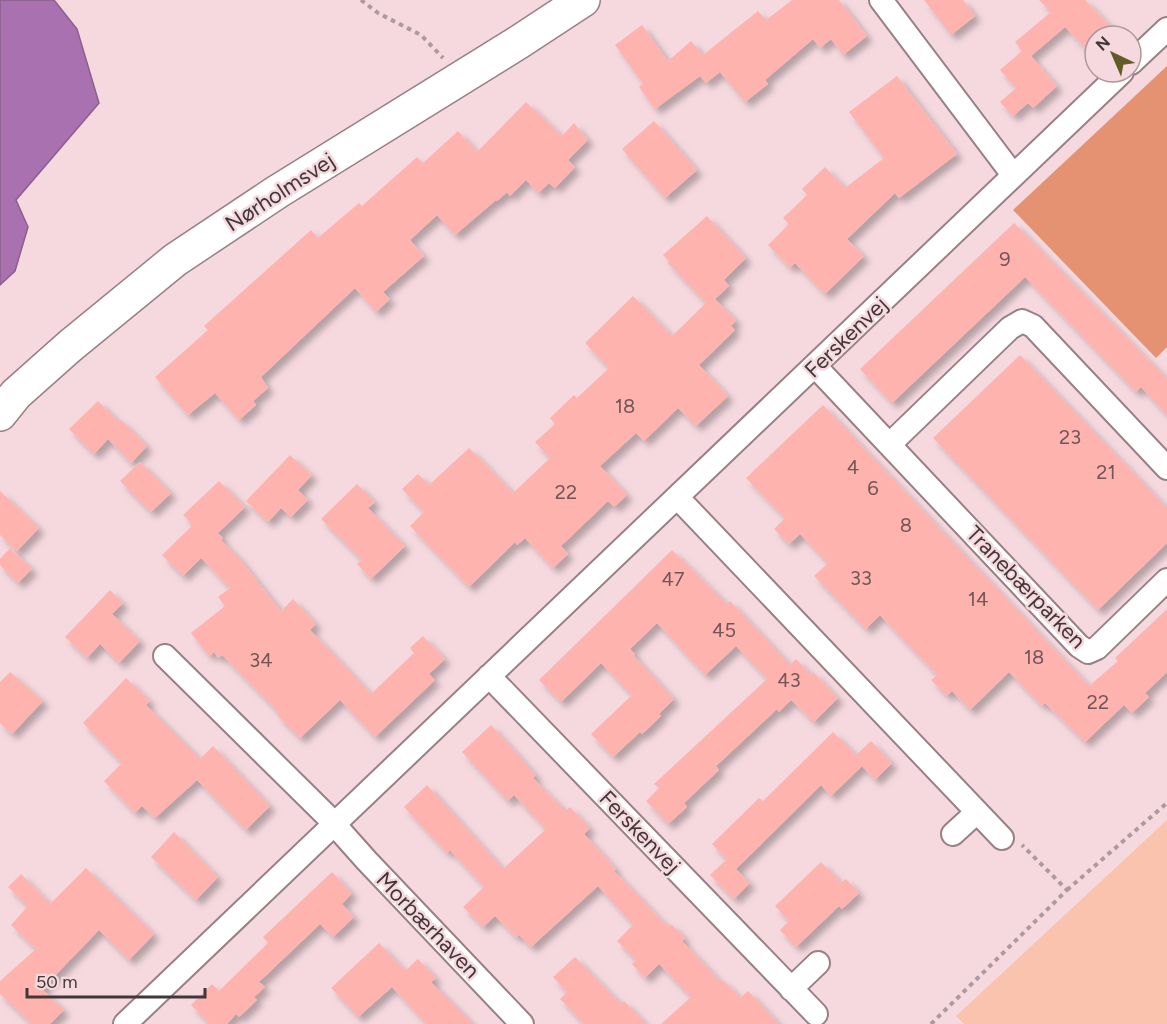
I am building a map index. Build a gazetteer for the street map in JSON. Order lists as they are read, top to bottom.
{
  "streets": {
    "street": [
      "Nørholmsvej",
      "Ferskenvej",
      "Tranebærparken",
      "Morbærhaven"
    ]
  },
  "crossings": [
    ["Ferskenvej", "Tranebærparken"],
    ["Ferskenvej", "Morbærhaven"]
  ],
  "house_numbers": [
    "9",
    "18",
    "23",
    "4",
    "21",
    "6",
    "22",
    "8",
    "33",
    "47",
    "14",
    "45",
    "18",
    "34",
    "43",
    "22"
  ],
  "scale_bar": "50 m",
  "north": "top left"
}
